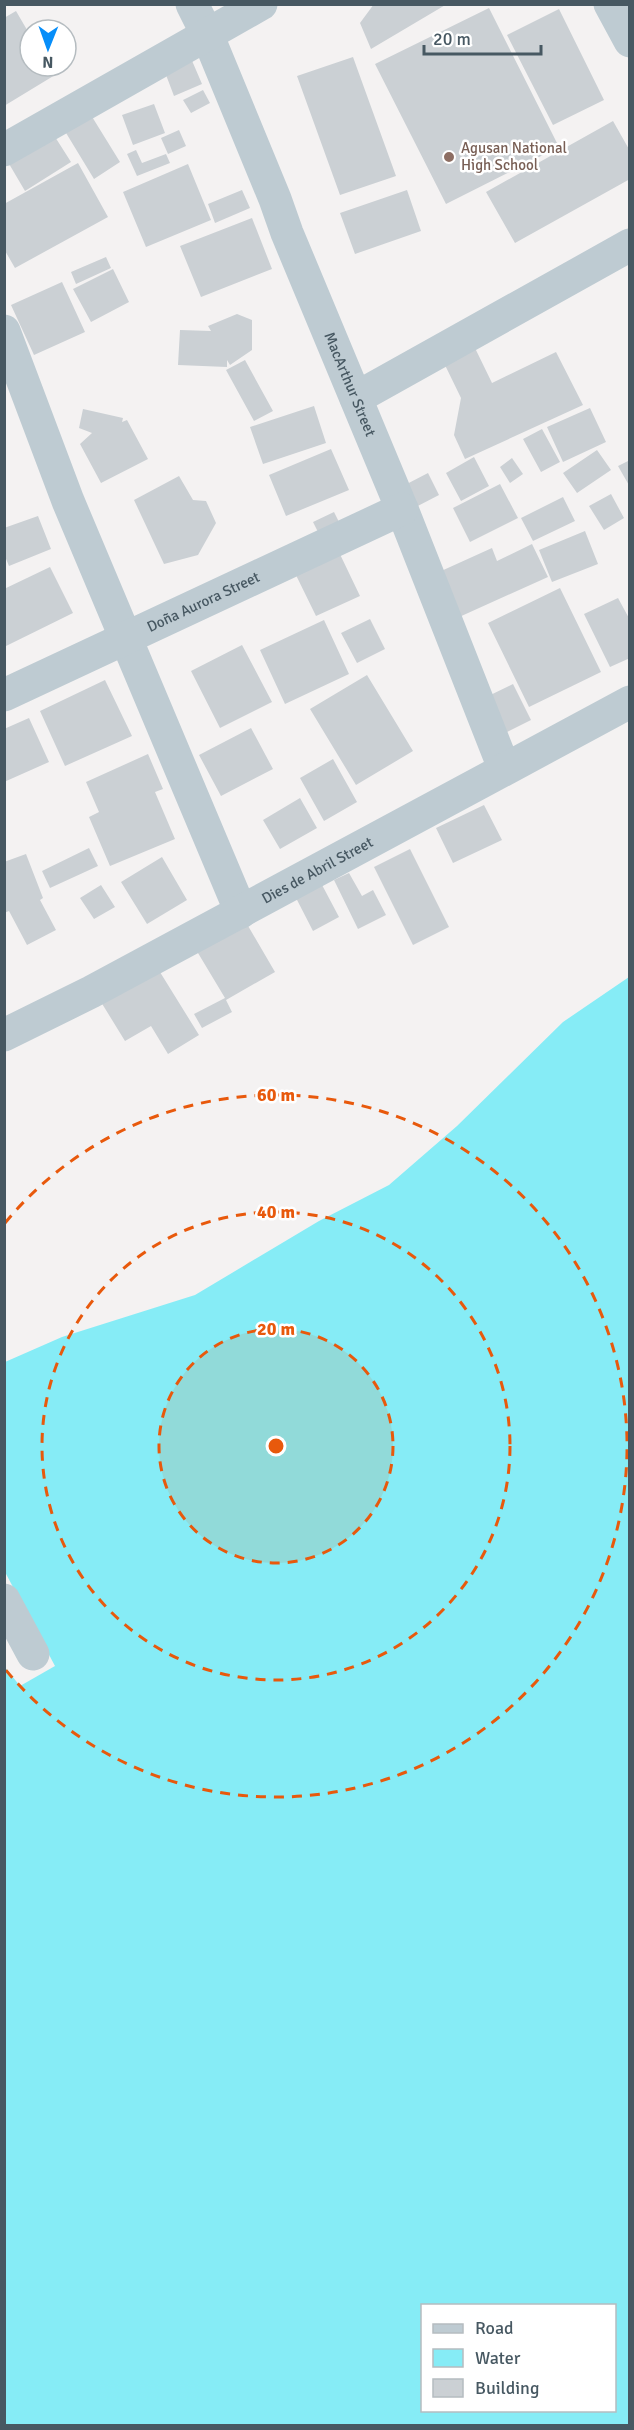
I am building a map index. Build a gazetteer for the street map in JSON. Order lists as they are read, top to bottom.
{
  "streets": {
    "street": ["MacArthur Street", "Doña Aurora Street", "Dies de Abril Street"]
  },
  "crossings": [
    ["MacArthur Street", "Doña Aurora Street"],
    ["MacArthur Street", "Dies de Abril Street"]
  ],
  "places": ["Agusan National High School"],
  "legend": ["Road", "Water", "Building"],
  "scale_bar": "20 m",
  "north": "bottom",
  "rings": ["60 m", "40 m", "20 m"]
}
